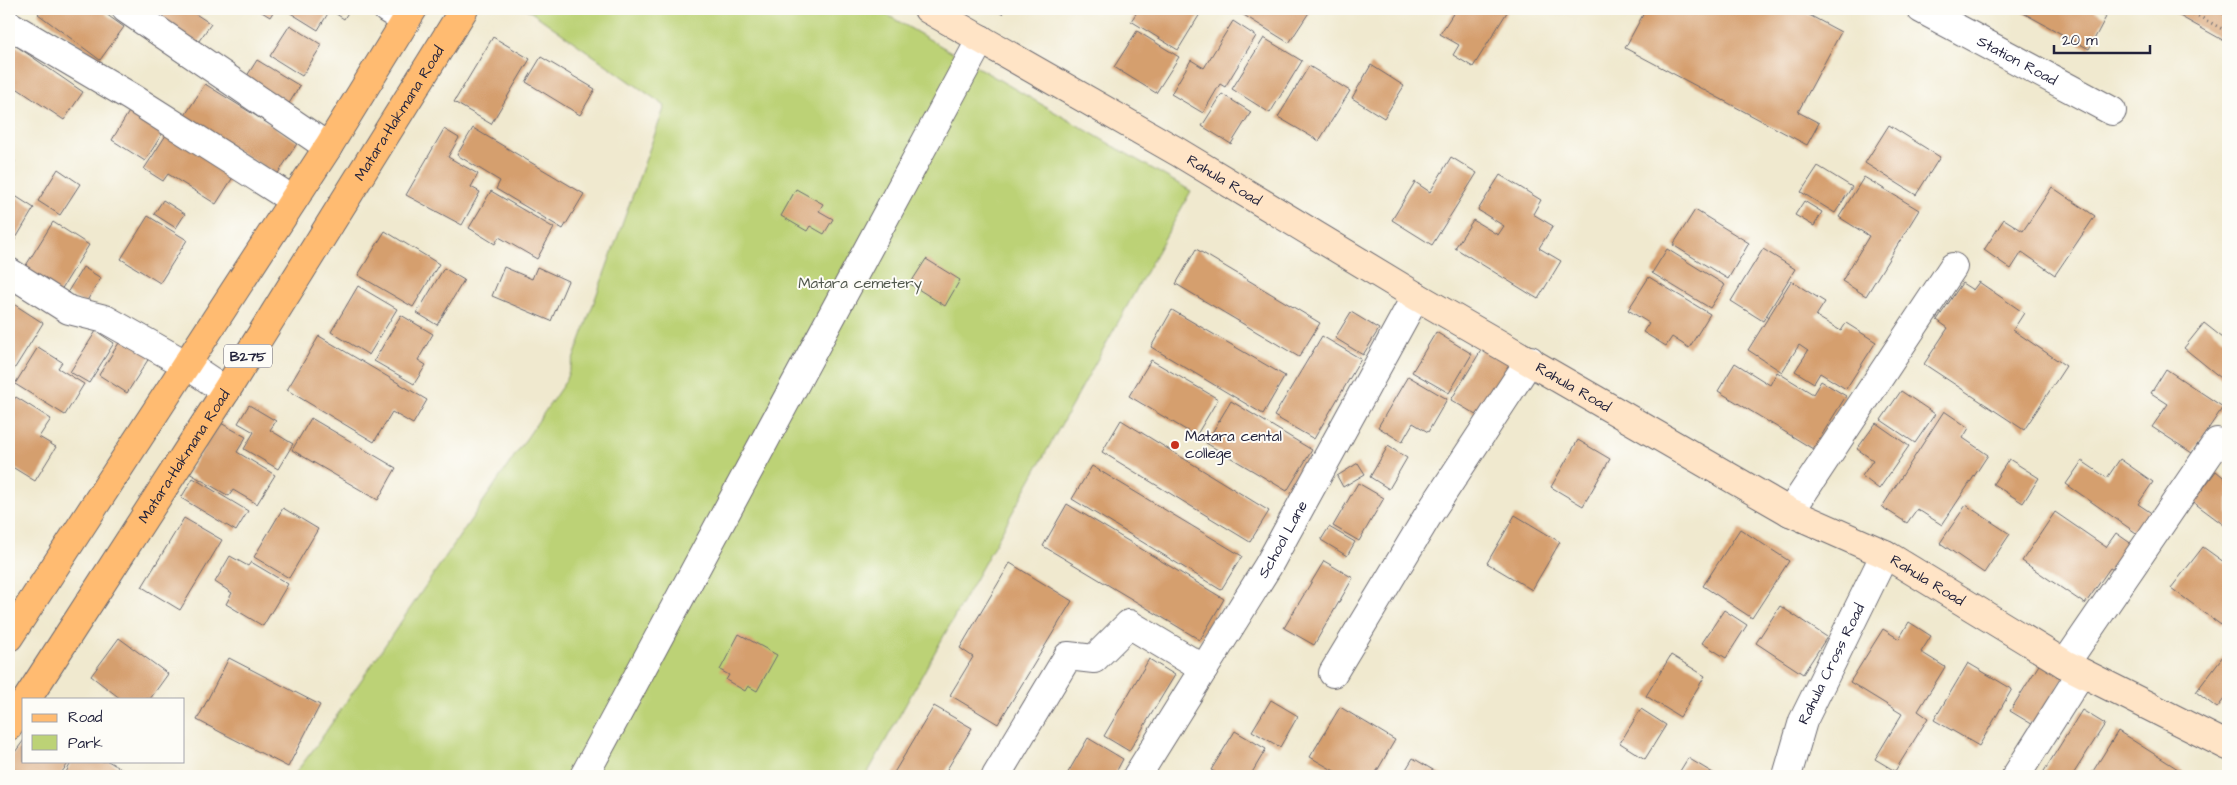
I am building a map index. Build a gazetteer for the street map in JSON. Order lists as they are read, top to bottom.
{
  "streets": {
    "main road": ["Matara-Hakmana Road", "Rahula Road", "B275"],
    "street": ["Station Road", "School Lane", "Rahula Cross Road"]
  },
  "crossings": [
    ["Rahula Road", "School Lane"],
    ["Rahula Road", "Rahula Cross Road"]
  ],
  "parks": ["Matara cemetery"],
  "places": ["Matara cental college"],
  "legend": ["Road", "Park"],
  "scale_bar": "20 m"
}
